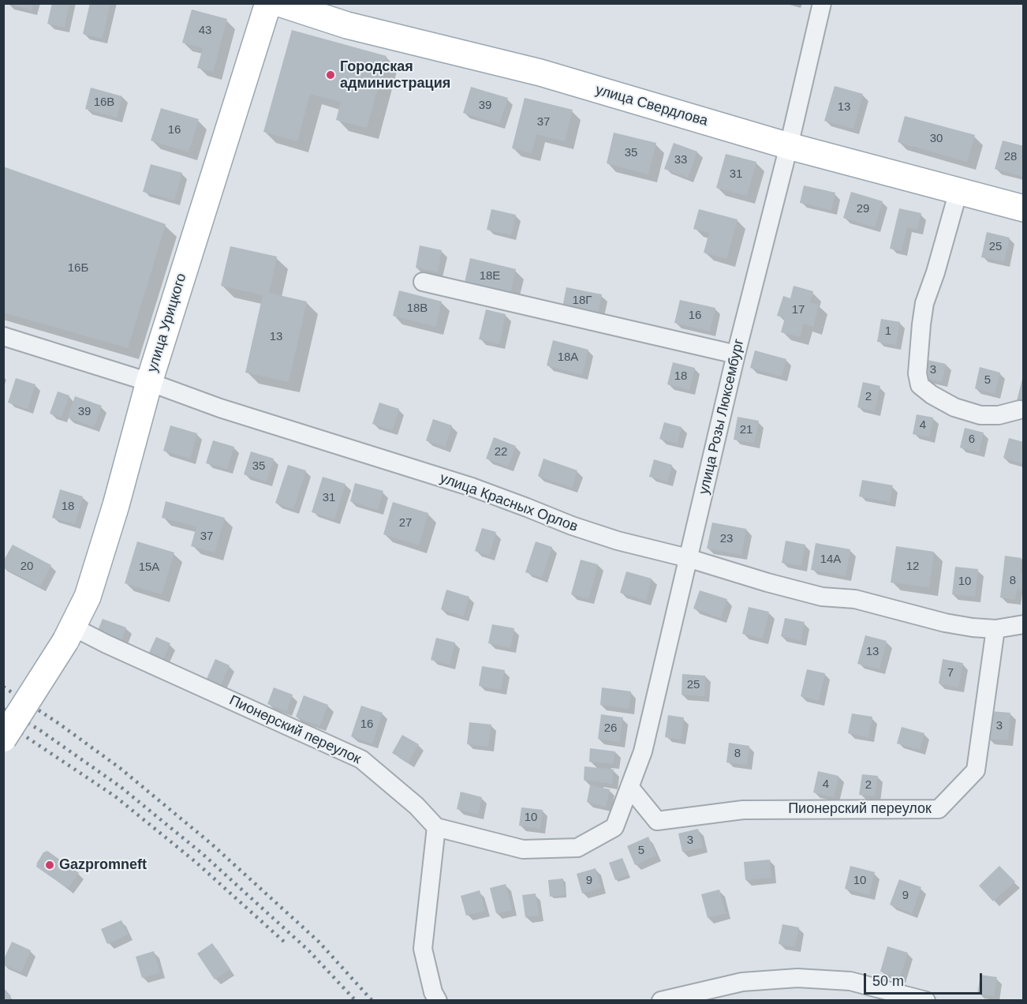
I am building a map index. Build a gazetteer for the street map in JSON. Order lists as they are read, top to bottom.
{
  "streets": {
    "main road": ["улица Свердлова", "улица Урицкого"],
    "street": ["улица Розы Люксембург", "улица Красных Орлов", "Пионерский переулок"]
  },
  "crossings": [
    ["улица Свердлова", "улица Розы Люксембург"],
    ["улица Урицкого", "улица Красных Орлов"],
    ["улица Урицкого", "Пионерский переулок"],
    ["улица Розы Люксембург", "улица Красных Орлов"],
    ["улица Розы Люксембург", "Пионерский переулок"],
    ["улица Красных Орлов", "Пионерский переулок"]
  ],
  "places": ["Городская администрация", "Gazpromneft"],
  "house_numbers": [
    "43",
    "16В",
    "39",
    "13",
    "37",
    "16",
    "30",
    "35",
    "28",
    "33",
    "31",
    "29",
    "25",
    "16Б",
    "18Е",
    "18Г",
    "18В",
    "17",
    "16",
    "1",
    "13",
    "18А",
    "3",
    "18",
    "5",
    "2",
    "39",
    "4",
    "21",
    "6",
    "22",
    "35",
    "31",
    "18",
    "27",
    "37",
    "23",
    "14А",
    "20",
    "12",
    "15А",
    "8",
    "10",
    "13",
    "7",
    "25",
    "16",
    "3",
    "26",
    "8",
    "4",
    "2",
    "10",
    "3",
    "5",
    "9",
    "10",
    "9"
  ],
  "scale_bar": "50 m"
}
